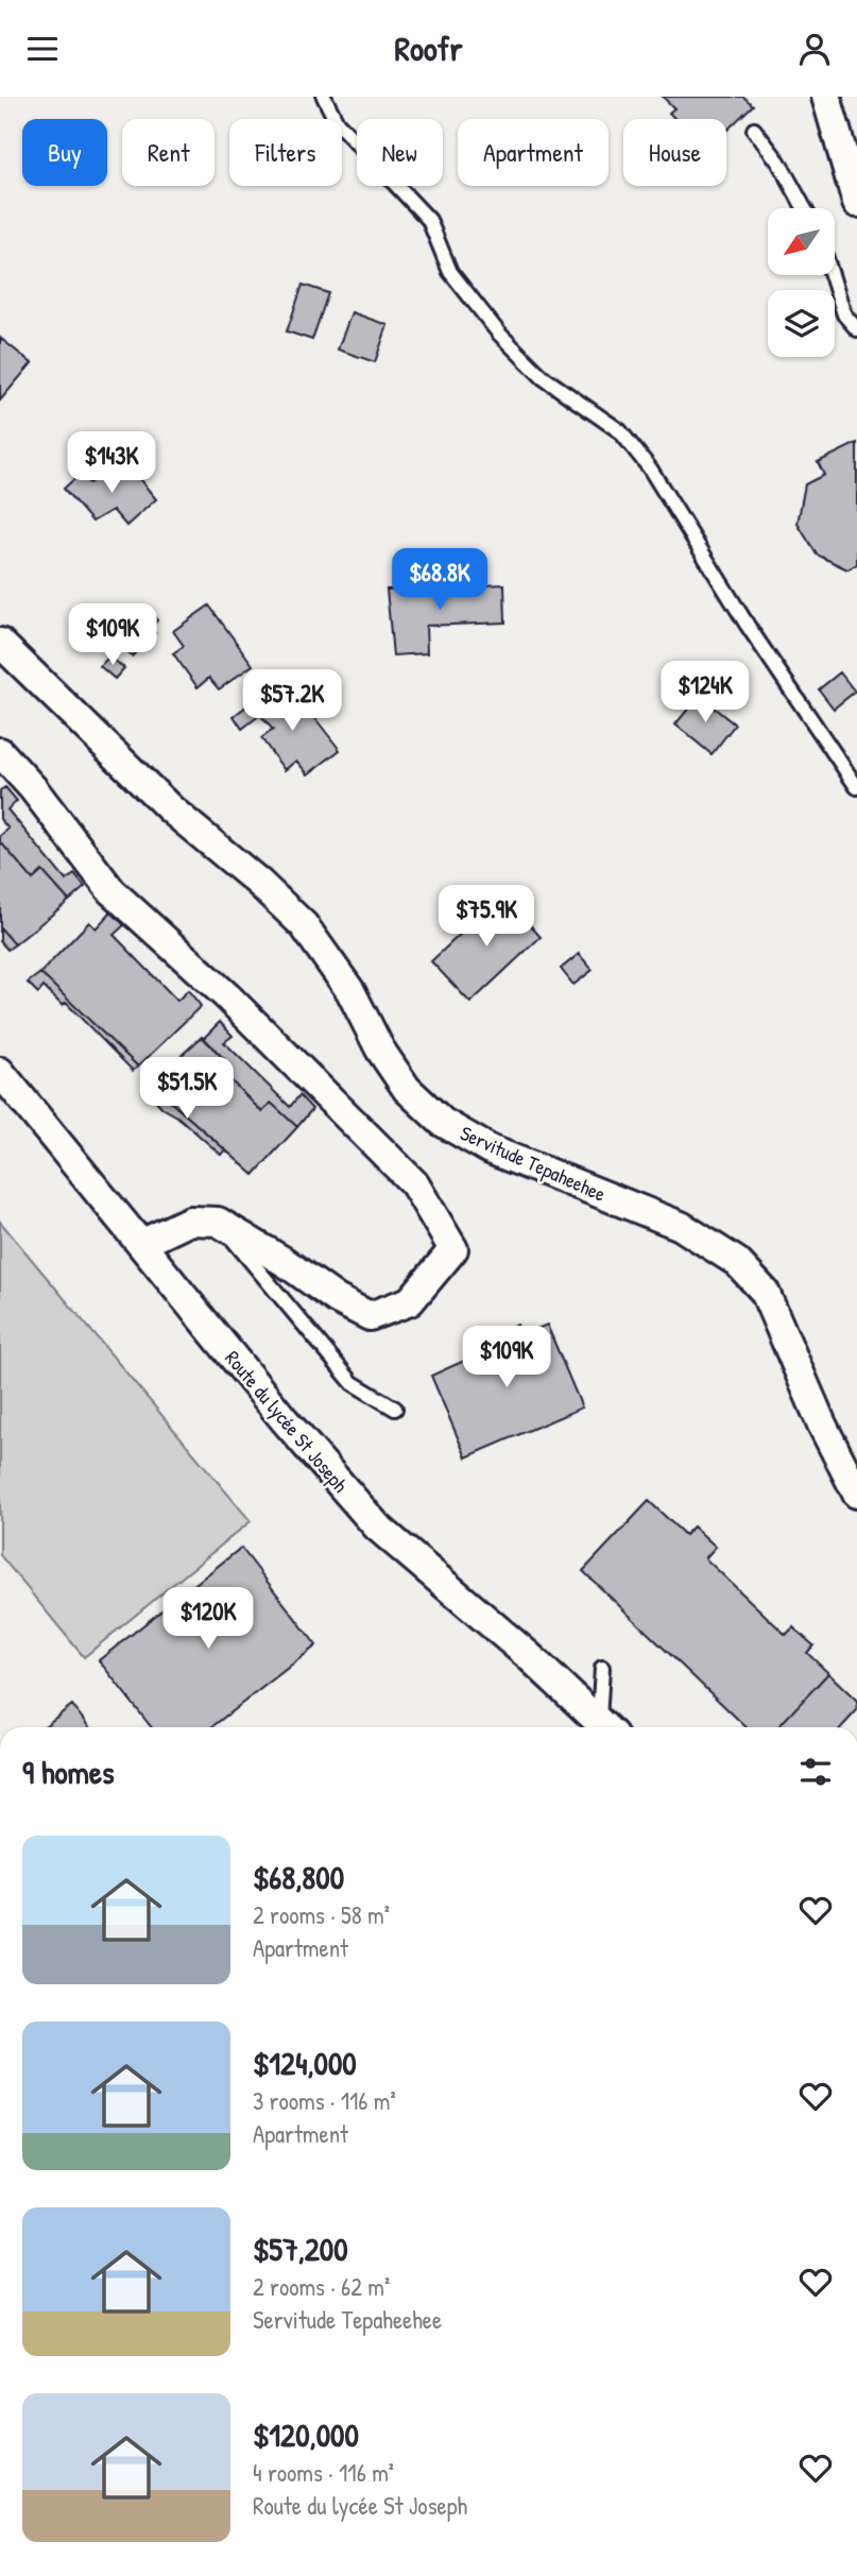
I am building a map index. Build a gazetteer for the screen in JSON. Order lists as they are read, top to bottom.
{
  "streets": {
    "street": ["Servitude Tepaheehee", "Route du lycée St Joseph"]
  },
  "north": "bottom left",
  "page": {
    "header": "Roofr",
    "chip": [
      "Buy",
      "Rent",
      "Filters",
      "New",
      "Apartment",
      "House"
    ],
    "price": [
      "$143K",
      "$68.8K",
      "$109K",
      "$124K",
      "$57.2K",
      "$75.9K",
      "$51.5K",
      "$109K",
      "$120K"
    ],
    "heading": "9 homes",
    "list": [
      {
        "name": "$68,800",
        "note": "2 rooms · 58 m² · Apartment"
      },
      {
        "name": "$124,000",
        "note": "3 rooms · 116 m² · Apartment"
      },
      {
        "name": "$57,200",
        "note": "2 rooms · 62 m² · Servitude Tepaheehee"
      },
      {
        "name": "$120,000",
        "note": "4 rooms · 116 m² · Route du lycée St Joseph"
      }
    ]
  }
}
